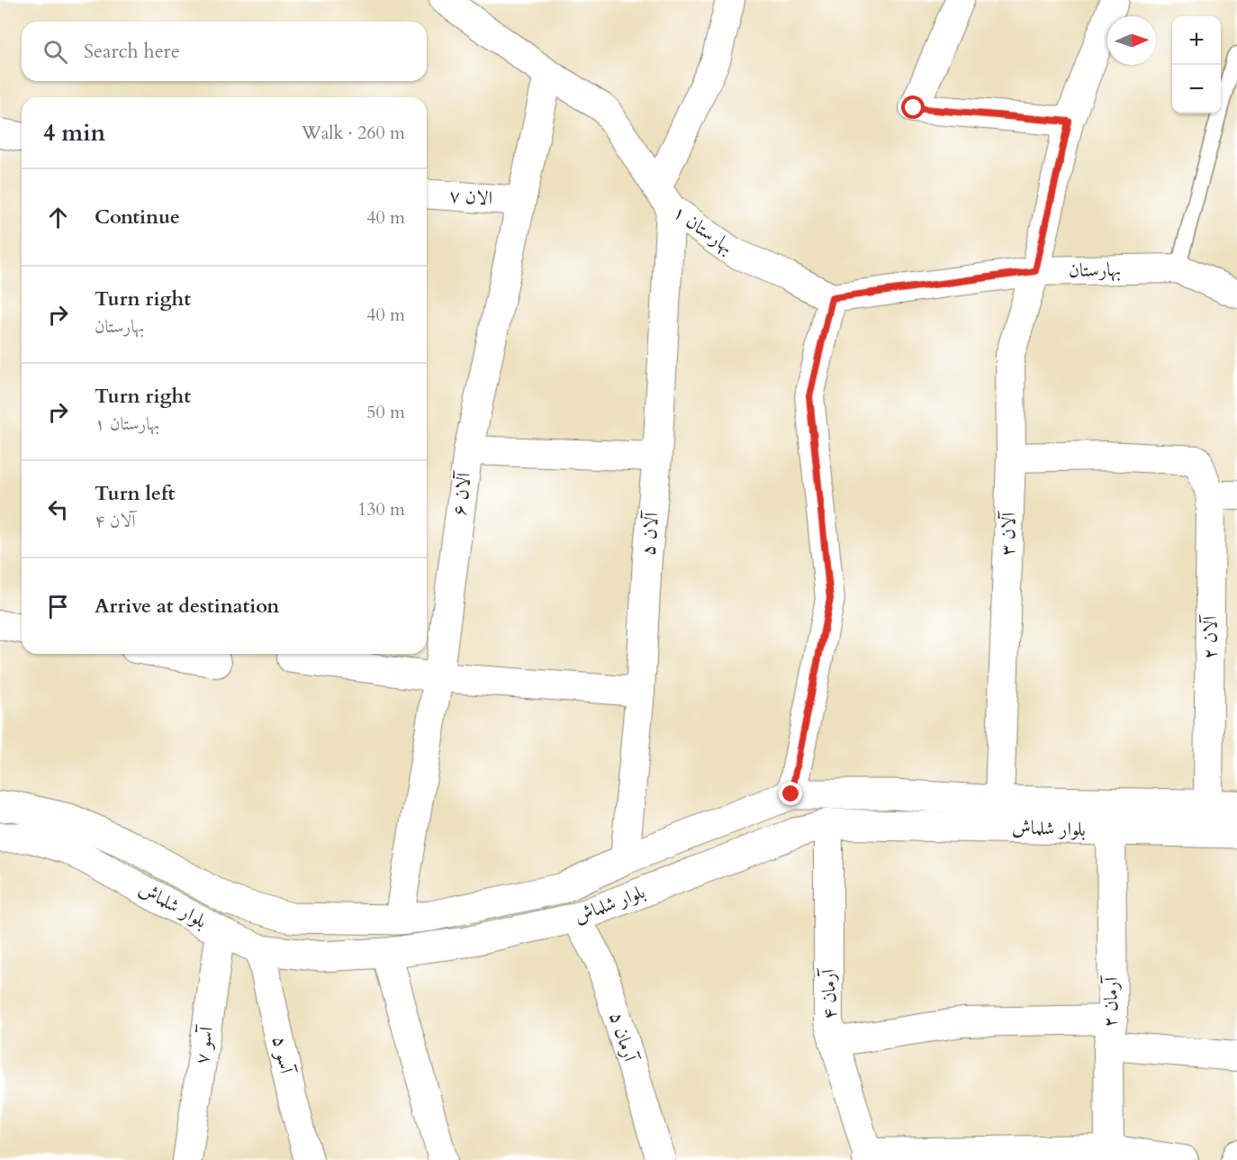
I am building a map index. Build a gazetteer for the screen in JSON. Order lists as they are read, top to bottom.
{
  "streets": {
    "main road": ["بلوار شلماش"],
    "street": [
      "الان ۷",
      "بهارستان ۱",
      "بهارستان",
      "آلان ۶",
      "آلان ۵",
      "آلان ۳",
      "آلان ۲",
      "آرمان ۴",
      "آرمان ۲",
      "آرمان ۵",
      "آسو ۷",
      "آسو ۵"
    ]
  },
  "crossings": [
    ["الان ۷", "آلان ۶"],
    ["بهارستان ۱", "آلان ۶"],
    ["بهارستان ۱", "آلان ۵"],
    ["بهارستان", "آلان ۳"],
    ["آلان ۶", "بلوار شلماش"],
    ["آلان ۵", "بلوار شلماش"],
    ["آلان ۳", "بلوار شلماش"],
    ["آلان ۲", "بلوار شلماش"],
    ["بلوار شلماش", "آرمان ۴"],
    ["بلوار شلماش", "آرمان ۲"],
    ["بلوار شلماش", "آرمان ۵"],
    ["بلوار شلماش", "آسو ۷"],
    ["بلوار شلماش", "آسو ۵"]
  ],
  "north": "right",
  "page": {
    "map_buttons": ["+", "−"],
    "search": "Search here",
    "heading": ["4 min", "Walk · 260 m"],
    "list": [
      ["Continue", "40 m"],
      ["Turn right", "بهارستان", "40 m"],
      ["Turn right", "بهارستان ۱", "50 m"],
      ["Turn left", "آلان ۴", "130 m"],
      "Arrive at destination"
    ]
  }
}
